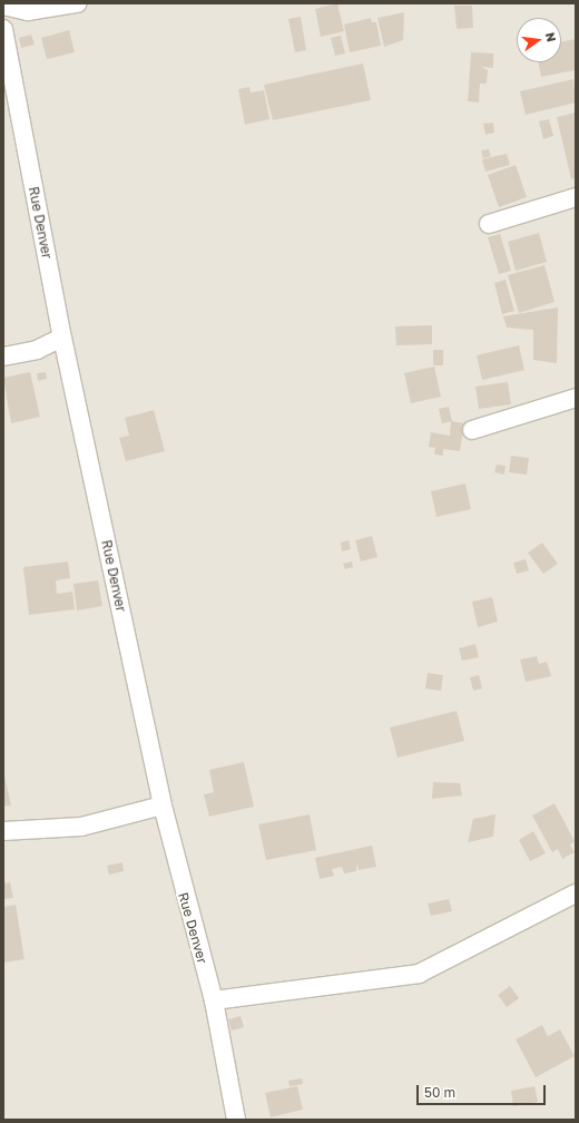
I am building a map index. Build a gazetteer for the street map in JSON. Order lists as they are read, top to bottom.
{
  "streets": {
    "street": ["Rue Denver"]
  },
  "scale_bar": "50 m",
  "north": "right"
}
